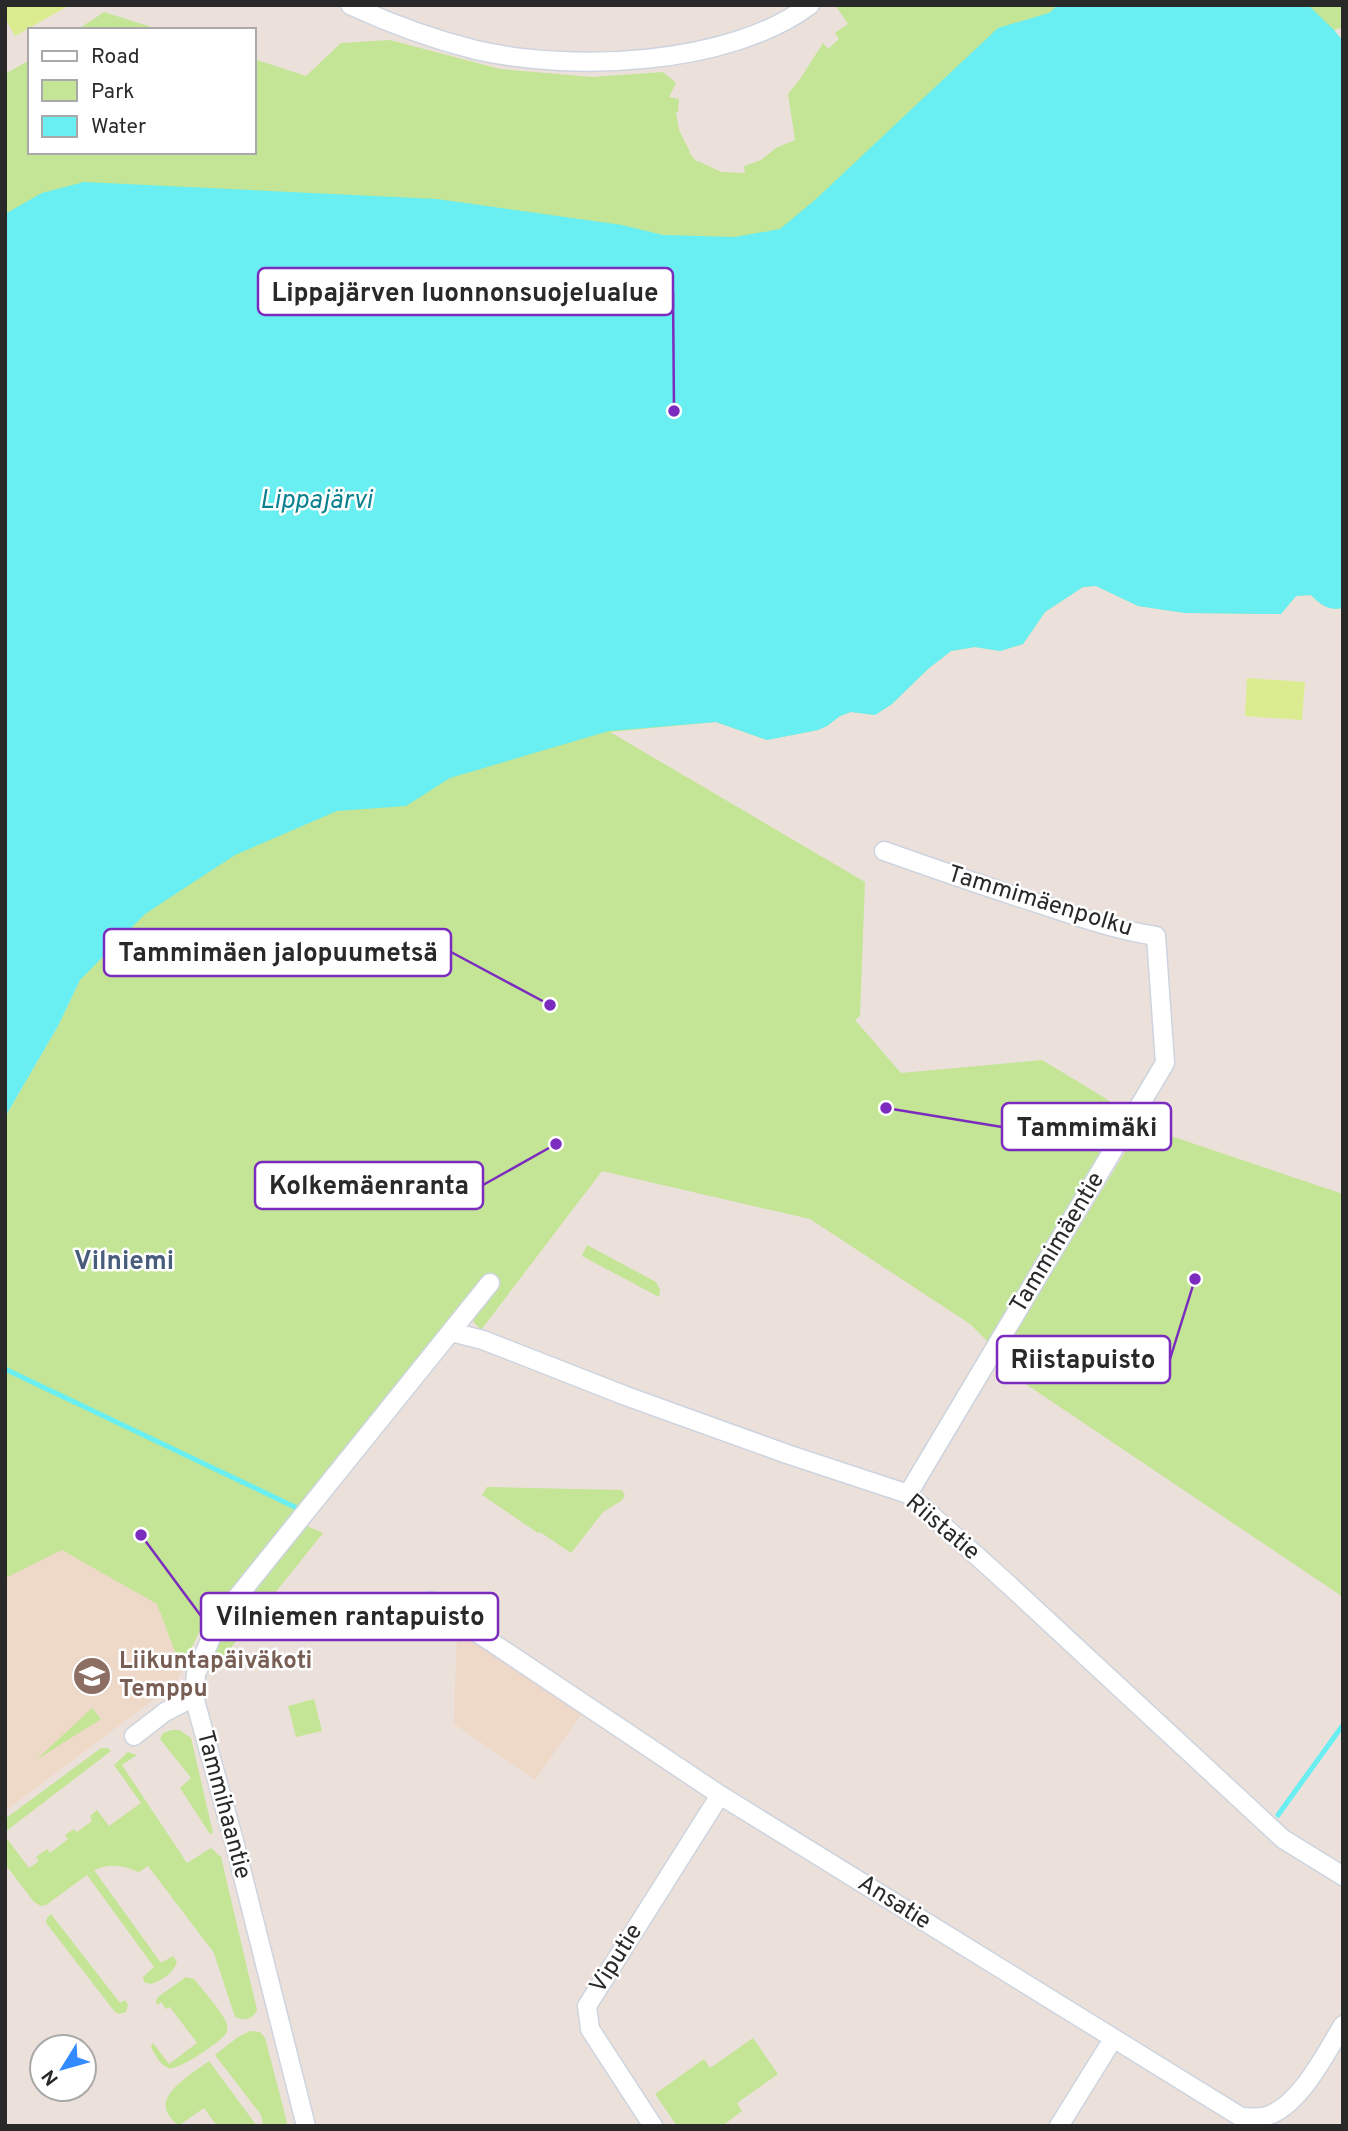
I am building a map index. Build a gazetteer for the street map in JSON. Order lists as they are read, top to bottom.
{
  "streets": {
    "street": [
      "Tammimäenpolku",
      "Tammimäentie",
      "Riistatie",
      "Tammihaantie",
      "Ansatie",
      "Viputie"
    ]
  },
  "crossings": [
    ["Tammimäenpolku", "Tammimäentie"],
    ["Tammimäentie", "Riistatie"],
    ["Riistatie", "Tammihaantie"],
    ["Ansatie", "Viputie"]
  ],
  "districts": ["Vilniemi"],
  "water": ["Lippajärvi"],
  "places": {
    "other": [
      "Lippajärven luonnonsuojelualue",
      "Tammimäen jalopuumetsä",
      "Tammimäki",
      "Kolkemäenranta",
      "Riistapuisto",
      "Vilniemen rantapuisto"
    ],
    "school or university": ["Liikuntapäiväkoti Temppu"]
  },
  "legend": ["Road", "Park", "Water"],
  "north": "bottom left"
}
